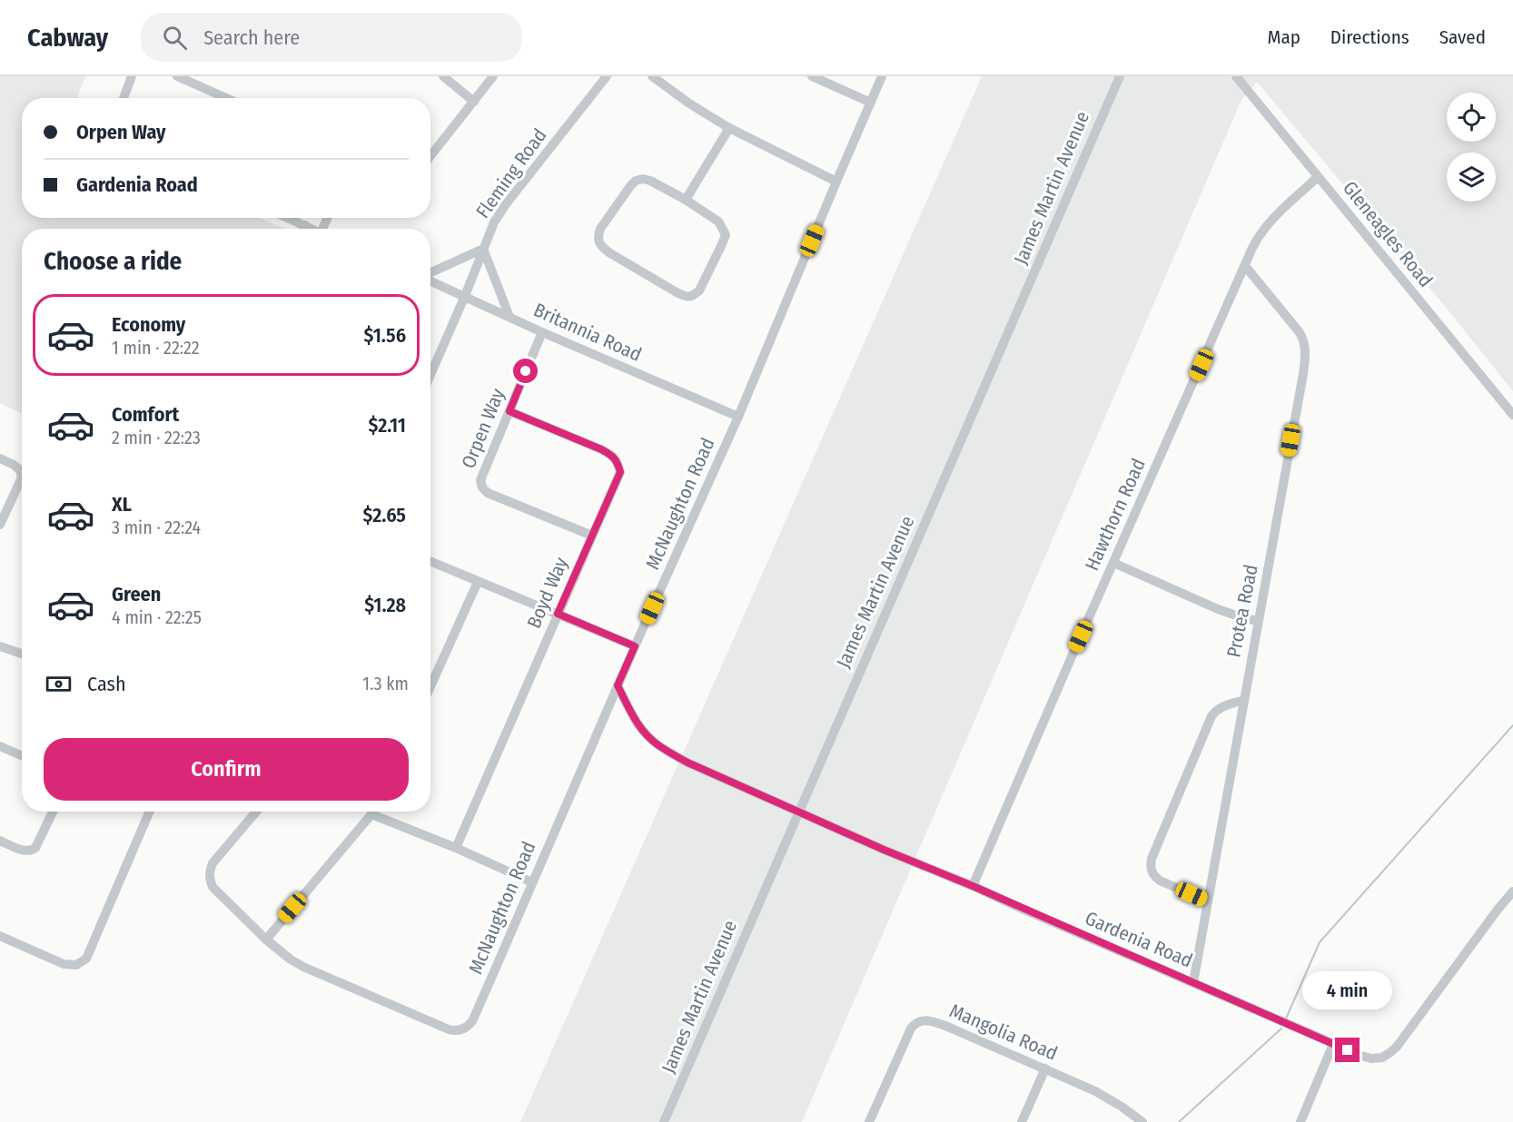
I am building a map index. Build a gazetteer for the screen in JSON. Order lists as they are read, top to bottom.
{
  "streets": {
    "street": [
      "Fleming Road",
      "James Martin Avenue",
      "Gleneagles Road",
      "Britannia Road",
      "Orpen Way",
      "McNaughton Road",
      "Hawthorn Road",
      "Boyd Way",
      "Protea Road",
      "Gardenia Road",
      "Mangolia Road"
    ]
  },
  "crossings": [
    ["Fleming Road", "Britannia Road"],
    ["James Martin Avenue", "Gardenia Road"],
    ["Gleneagles Road", "Hawthorn Road"],
    ["Britannia Road", "Orpen Way"],
    ["Britannia Road", "McNaughton Road"],
    ["Orpen Way", "Boyd Way"],
    ["McNaughton Road", "Gardenia Road"],
    ["Hawthorn Road", "Protea Road"],
    ["Hawthorn Road", "Gardenia Road"],
    ["Protea Road", "Gardenia Road"]
  ],
  "page": {
    "header": "Cabway",
    "search": "Search here",
    "nav": ["Map", "Directions", "Saved"],
    "banner": ["Orpen Way", "Gardenia Road"],
    "heading": "Choose a ride",
    "list": [
      {
        "name": "Economy",
        "note": "1 min · 22:22",
        "value": "$1.56"
      },
      {
        "name": "Comfort",
        "note": "2 min · 22:23",
        "value": "$2.11"
      },
      {
        "name": "XL",
        "note": "3 min · 22:24",
        "value": "$2.65"
      },
      {
        "name": "Green",
        "note": "4 min · 22:25",
        "value": "$1.28"
      }
    ],
    "pay": ["Cash", "1.3 km"],
    "buttons": "Confirm",
    "bubble": "4 min"
  }
}
